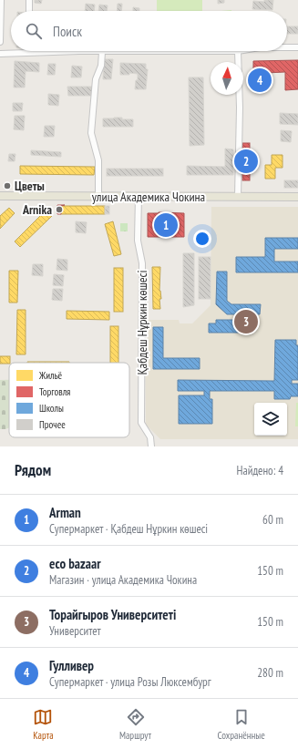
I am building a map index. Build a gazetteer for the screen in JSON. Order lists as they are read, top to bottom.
{
  "streets": {
    "main road": ["улица Академика Чокина"],
    "street": ["Қабдеш Нұркин көшесі"]
  },
  "crossings": [
    ["улица Академика Чокина", "Қабдеш Нұркин көшесі"]
  ],
  "places": ["Цветы", "Arnika"],
  "legend": [
    "Жильё",
    "Торговля",
    "Школы",
    "Прочее"
  ],
  "north": "top",
  "page": {
    "search": "Поиск",
    "pins": [
      "4",
      "2",
      "1",
      "3"
    ],
    "heading": ["Рядом", "Найдено: 4"],
    "list": [
      {
        "mark": "1",
        "name": "Arman",
        "note": "Супермаркет · Қабдеш Нұркин көшесі",
        "value": "60 m"
      },
      {
        "mark": "2",
        "name": "eco bazaar",
        "note": "Магазин · улица Академика Чокина",
        "value": "150 m"
      },
      {
        "mark": "3",
        "name": "Торайгыров Университеті",
        "note": "Университет",
        "value": "150 m"
      },
      {
        "mark": "4",
        "name": "Гулливер",
        "note": "Супермаркет · улица Розы Люксембург",
        "value": "280 m"
      }
    ],
    "nav": ["Карта", "Маршрут", "Сохранённые"]
  }
}
